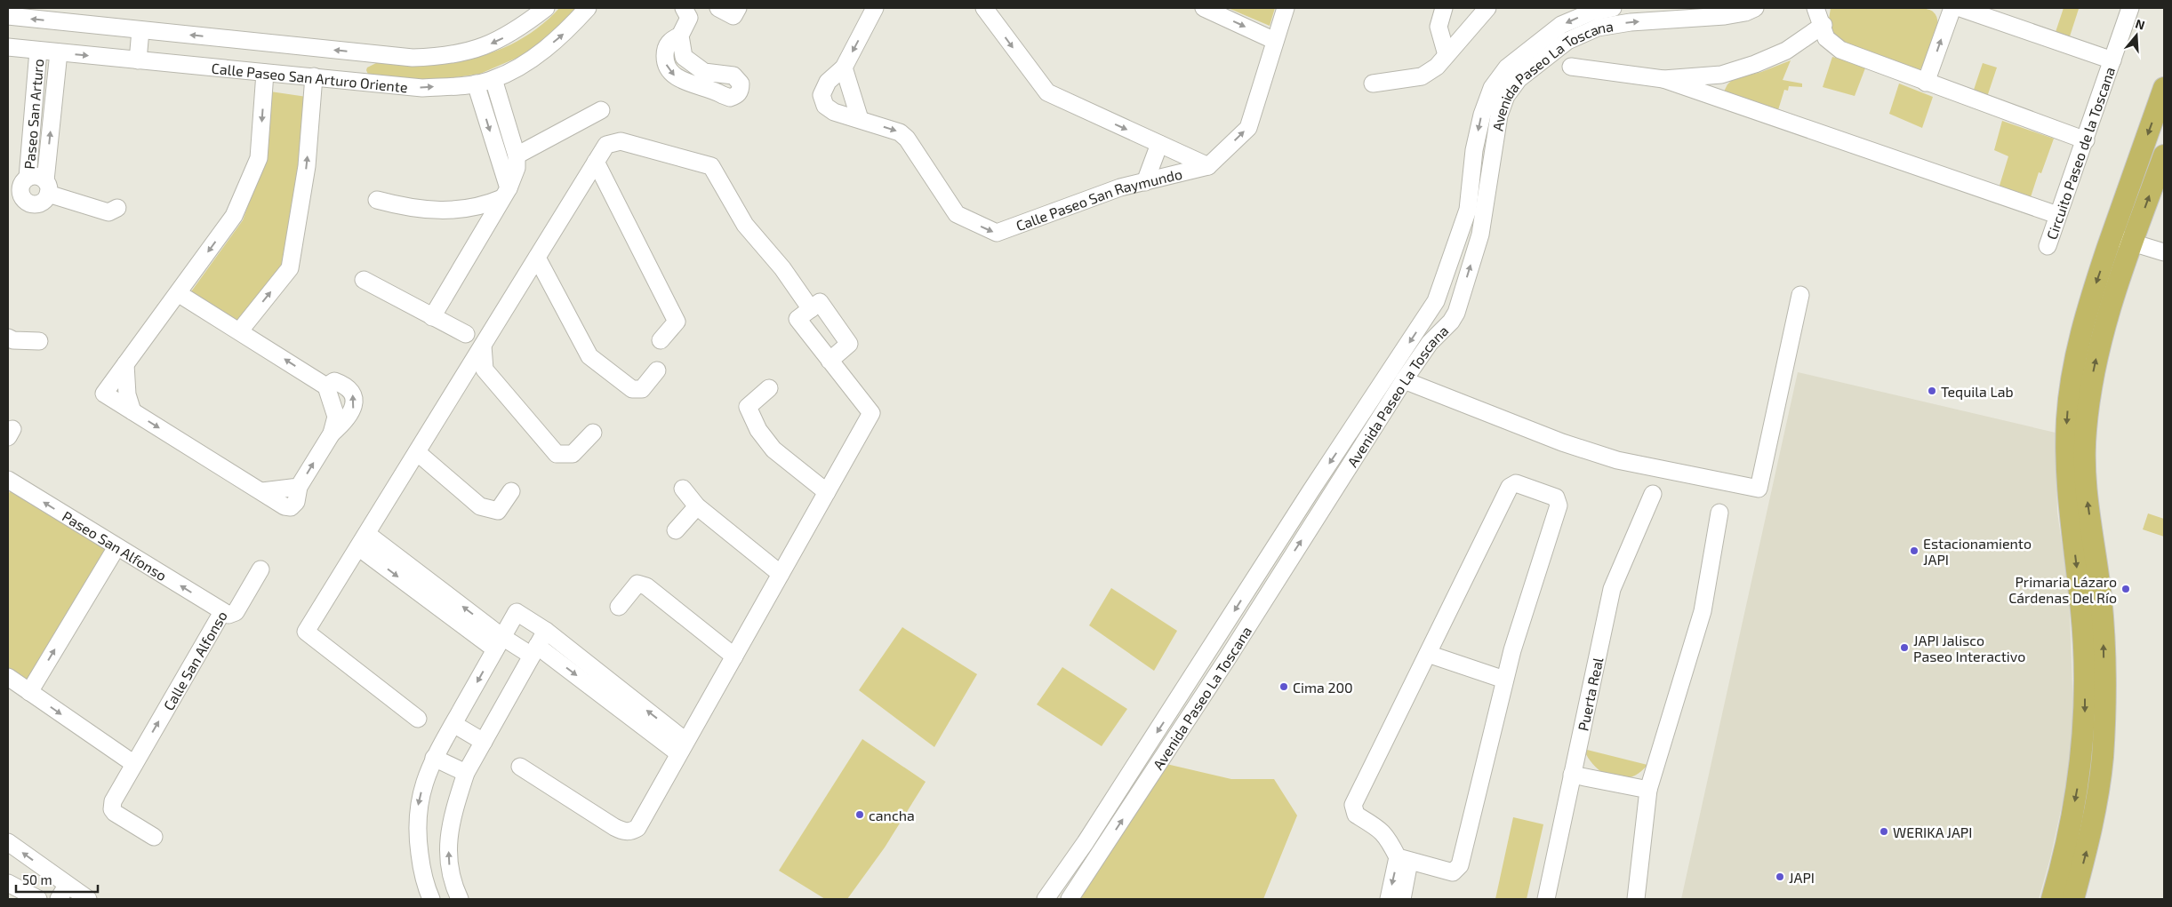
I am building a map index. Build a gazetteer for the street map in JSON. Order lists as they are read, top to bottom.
{
  "streets": {
    "street": [
      "Calle Paseo San Arturo Oriente",
      "Avenida Paseo La Toscana",
      "Paseo San Arturo",
      "Circuito Paseo de la Toscana",
      "Calle Paseo San Raymundo",
      "Paseo San Alfonso",
      "Calle San Alfonso",
      "Puerta Real"
    ]
  },
  "crossings": [
    ["Calle Paseo San Arturo Oriente", "Paseo San Arturo"],
    ["Paseo San Alfonso", "Calle San Alfonso"]
  ],
  "one_way": ["Paseo San Alfonso"],
  "places": [
    "Tequila Lab",
    "Estacionamiento JAPI",
    "Primaria Lázaro Cárdenas Del Río",
    "JAPI Jalisco Paseo Interactivo",
    "Cima 200",
    "cancha",
    "WERIKA JAPI",
    "JAPI"
  ],
  "scale_bar": "50 m",
  "north": "top"
}
